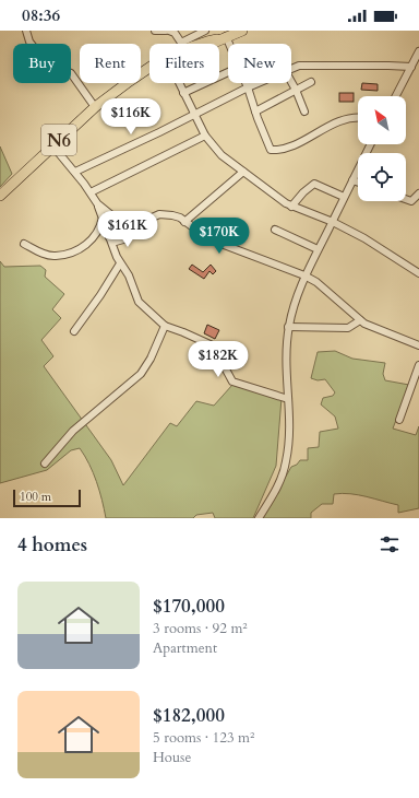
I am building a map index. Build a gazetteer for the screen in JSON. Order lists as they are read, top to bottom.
{
  "streets": {
    "highway": ["N6"]
  },
  "scale_bar": "100 m",
  "north": "top left",
  "page": {
    "status": "08:36",
    "chip": [
      "Buy",
      "Rent",
      "Filters",
      "New"
    ],
    "price": [
      "$116K",
      "$161K",
      "$170K",
      "$182K"
    ],
    "scale": "100 m",
    "heading": "4 homes",
    "list": [
      {
        "name": "$170,000",
        "note": "3 rooms · 92 m² · Apartment"
      },
      {
        "name": "$182,000",
        "note": "5 rooms · 123 m² · House"
      }
    ]
  }
}
